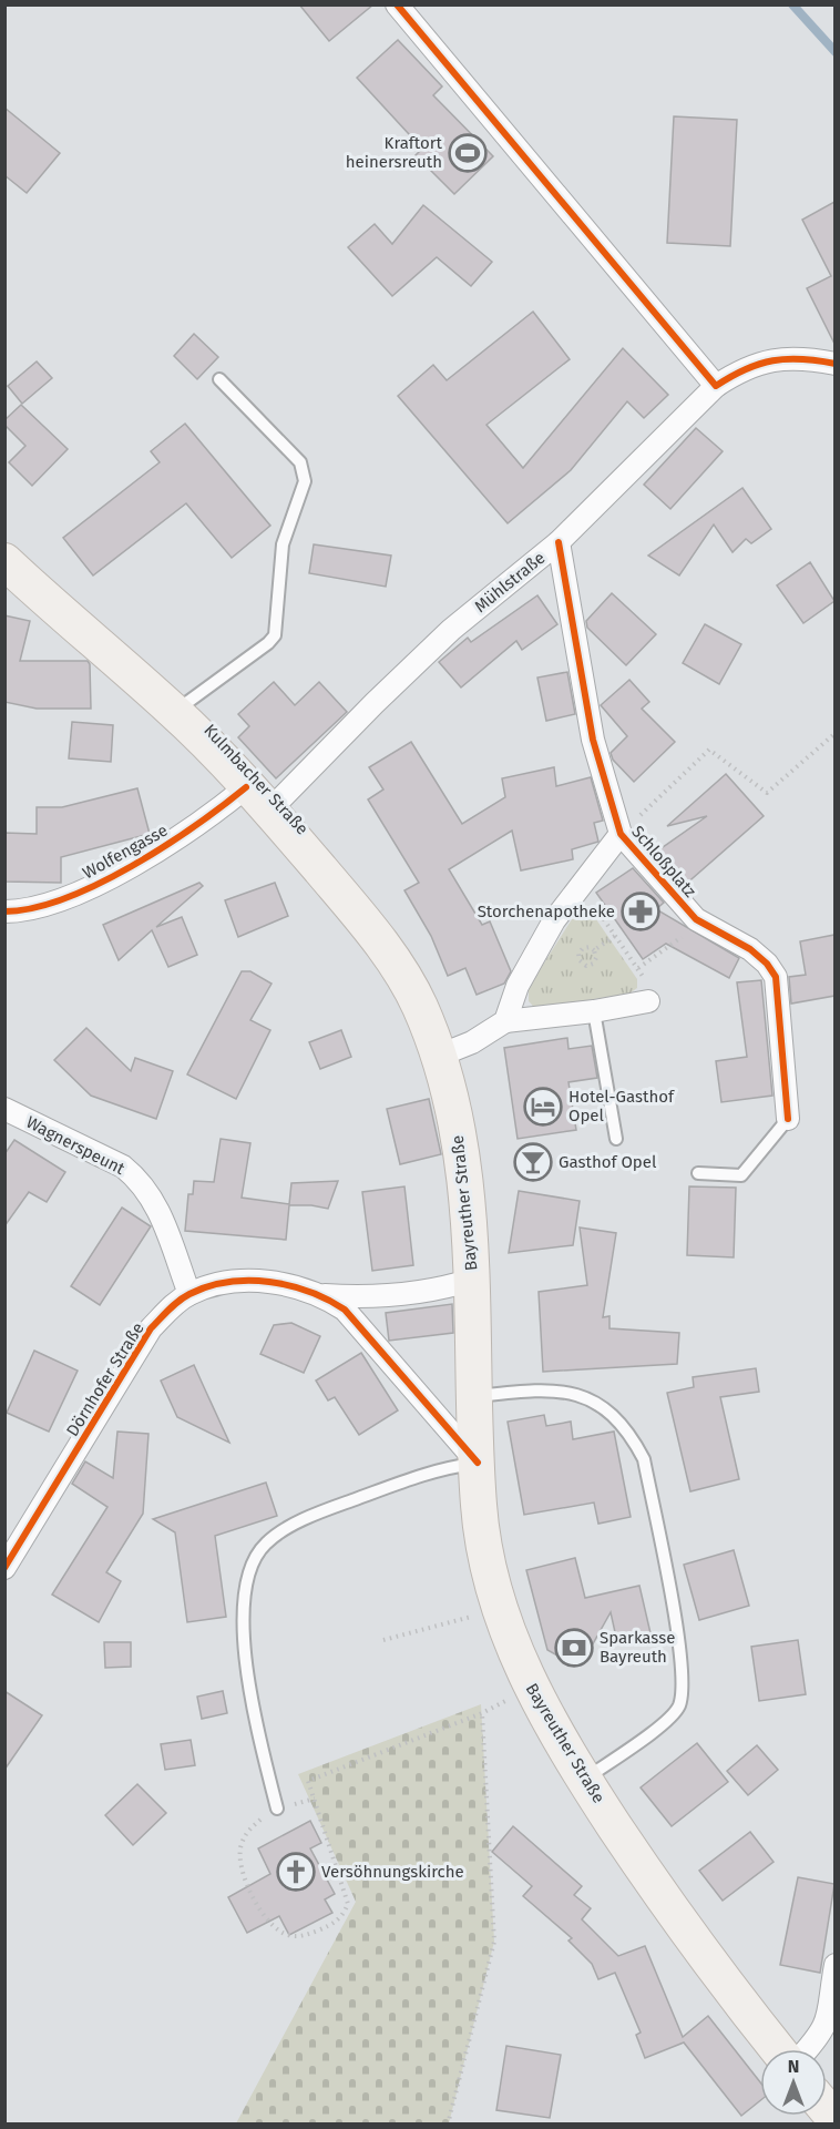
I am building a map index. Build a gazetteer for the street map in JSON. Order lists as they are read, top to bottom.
{
  "streets": {
    "main road": ["Kulmbacher Straße", "Bayreuther Straße"],
    "street": [
      "Mühlstraße",
      "Wolfengasse",
      "Schloßplatz",
      "Wagnerspeunt",
      "Dörnhofer Straße"
    ]
  },
  "crossings": [
    ["Mühlstraße", "Kulmbacher Straße"],
    ["Mühlstraße", "Wolfengasse"],
    ["Mühlstraße", "Schloßplatz"],
    ["Kulmbacher Straße", "Wolfengasse"],
    ["Kulmbacher Straße", "Bayreuther Straße"],
    ["Wagnerspeunt", "Dörnhofer Straße"],
    ["Bayreuther Straße", "Dörnhofer Straße"]
  ],
  "places": {
    "sports": ["Kraftort heinersreuth"],
    "pharmacy": ["Storchenapotheke"],
    "hotel": ["Hotel-Gasthof Opel"],
    "bar": ["Gasthof Opel"],
    "bank": ["Sparkasse Bayreuth"],
    "church": ["Versöhnungskirche"]
  },
  "north": "top"
}
